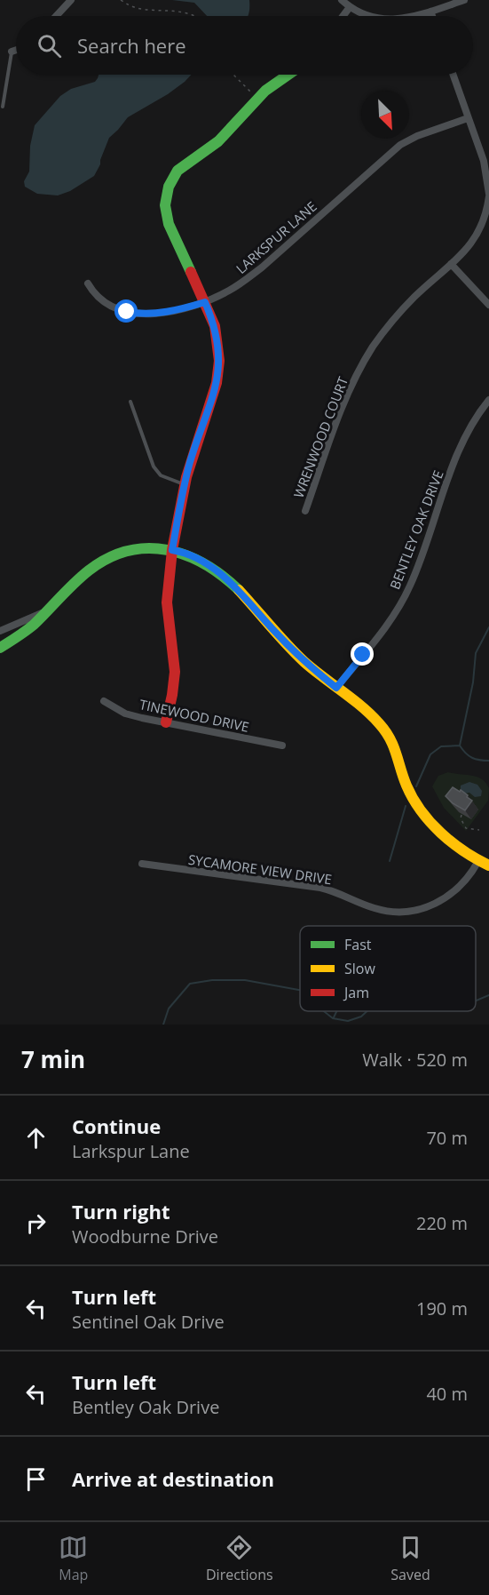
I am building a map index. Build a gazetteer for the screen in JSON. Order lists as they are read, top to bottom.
{
  "streets": {
    "street": [
      "LARKSPUR LANE",
      "WRENWOOD COURT",
      "BENTLEY OAK DRIVE",
      "TINEWOOD DRIVE",
      "SYCAMORE VIEW DRIVE"
    ]
  },
  "crossings": [
    ["LARKSPUR LANE", "WRENWOOD COURT"]
  ],
  "legend": ["Fast", "Slow", "Jam"],
  "north": "bottom right",
  "page": {
    "search": "Search here",
    "heading": ["7 min", "Walk · 520 m"],
    "list": [
      ["Continue", "Larkspur Lane", "70 m"],
      ["Turn right", "Woodburne Drive", "220 m"],
      ["Turn left", "Sentinel Oak Drive", "190 m"],
      ["Turn left", "Bentley Oak Drive", "40 m"],
      "Arrive at destination"
    ],
    "nav": ["Map", "Directions", "Saved"]
  }
}
